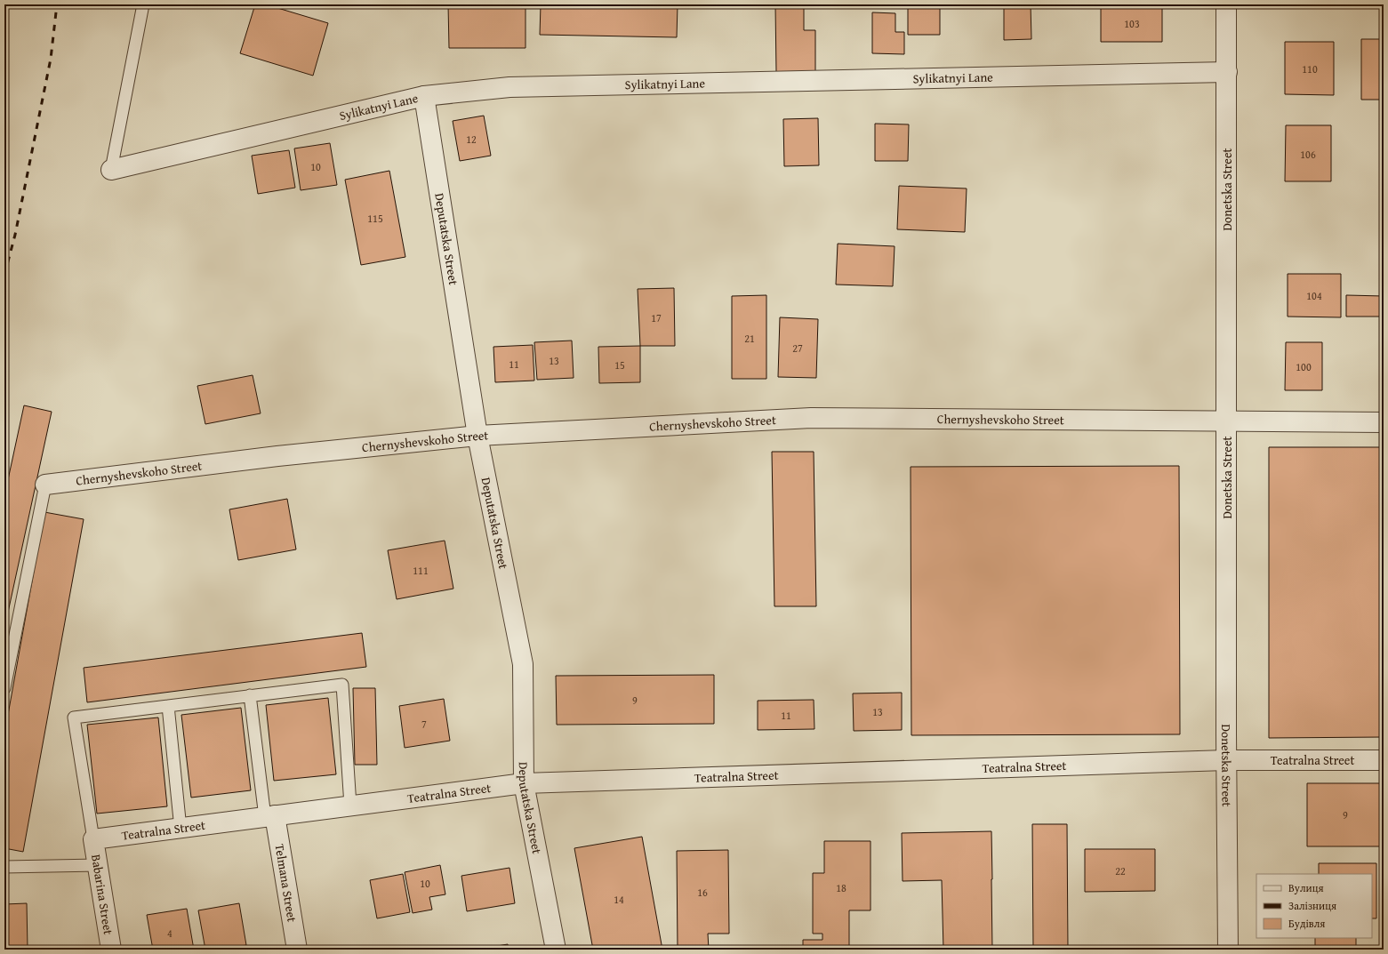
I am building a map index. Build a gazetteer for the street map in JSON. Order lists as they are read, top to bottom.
{
  "streets": {
    "street": [
      "Sylikatnyi Lane",
      "Donetska Street",
      "Deputatska Street",
      "Chernyshevskoho Street",
      "Teatralna Street",
      "Telmana Street",
      "Babarina Street"
    ]
  },
  "crossings": [
    ["Sylikatnyi Lane", "Donetska Street"],
    ["Sylikatnyi Lane", "Deputatska Street"],
    ["Donetska Street", "Chernyshevskoho Street"],
    ["Donetska Street", "Teatralna Street"],
    ["Deputatska Street", "Chernyshevskoho Street"],
    ["Deputatska Street", "Teatralna Street"],
    ["Teatralna Street", "Telmana Street"],
    ["Teatralna Street", "Babarina Street"]
  ],
  "house_numbers": [
    "103",
    "110",
    "12",
    "106",
    "10",
    "115",
    "104",
    "17",
    "21",
    "27",
    "13",
    "11",
    "15",
    "100",
    "111",
    "9",
    "13",
    "11",
    "7",
    "9",
    "22",
    "10",
    "18",
    "16",
    "14",
    "4"
  ],
  "legend": ["Вулиця", "Залізниця", "Будівля"]
}
